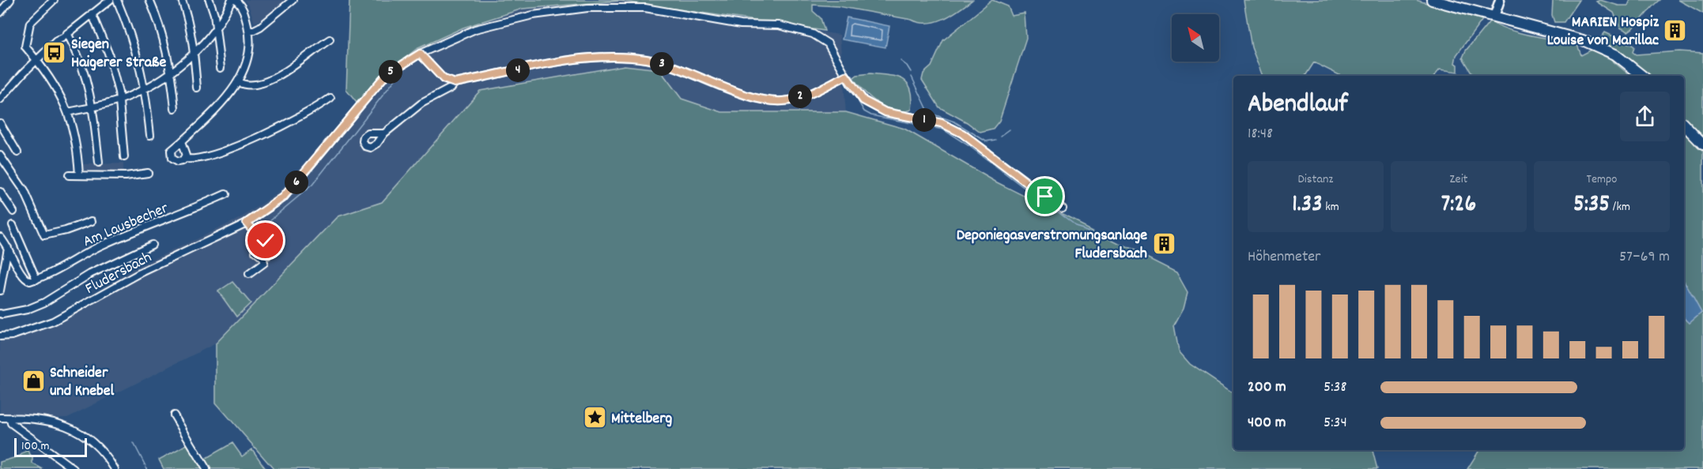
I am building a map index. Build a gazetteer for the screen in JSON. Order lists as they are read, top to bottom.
{
  "streets": {
    "street": ["Am Lausbecher", "Fludersbach"]
  },
  "places": {
    "building": ["MARIEN Hospiz Louise von Marillac", "Deponiegasverstromungsanlage Fludersbach"],
    "bus stop": ["Siegen Haigerer Straße"],
    "shop": ["Schneider und Knebel"],
    "place": ["Mittelberg"]
  },
  "scale_bar": "100 m",
  "north": "top left",
  "page": {
    "pins": [
      "3",
      "4",
      "5",
      "2",
      "1",
      "6"
    ],
    "heading": ["Abendlauf", "18:48"],
    "stats": [
      ["Distanz", "1.33 km"],
      ["Zeit", "7:26"],
      ["Tempo", "5:35 /km"]
    ],
    "chart": ["Höhenmeter", "57–69 m"],
    "list": [
      {
        "name": "200 m",
        "note": "5:38"
      },
      {
        "name": "400 m",
        "note": "5:34"
      }
    ],
    "scale": "100 m"
  }
}
